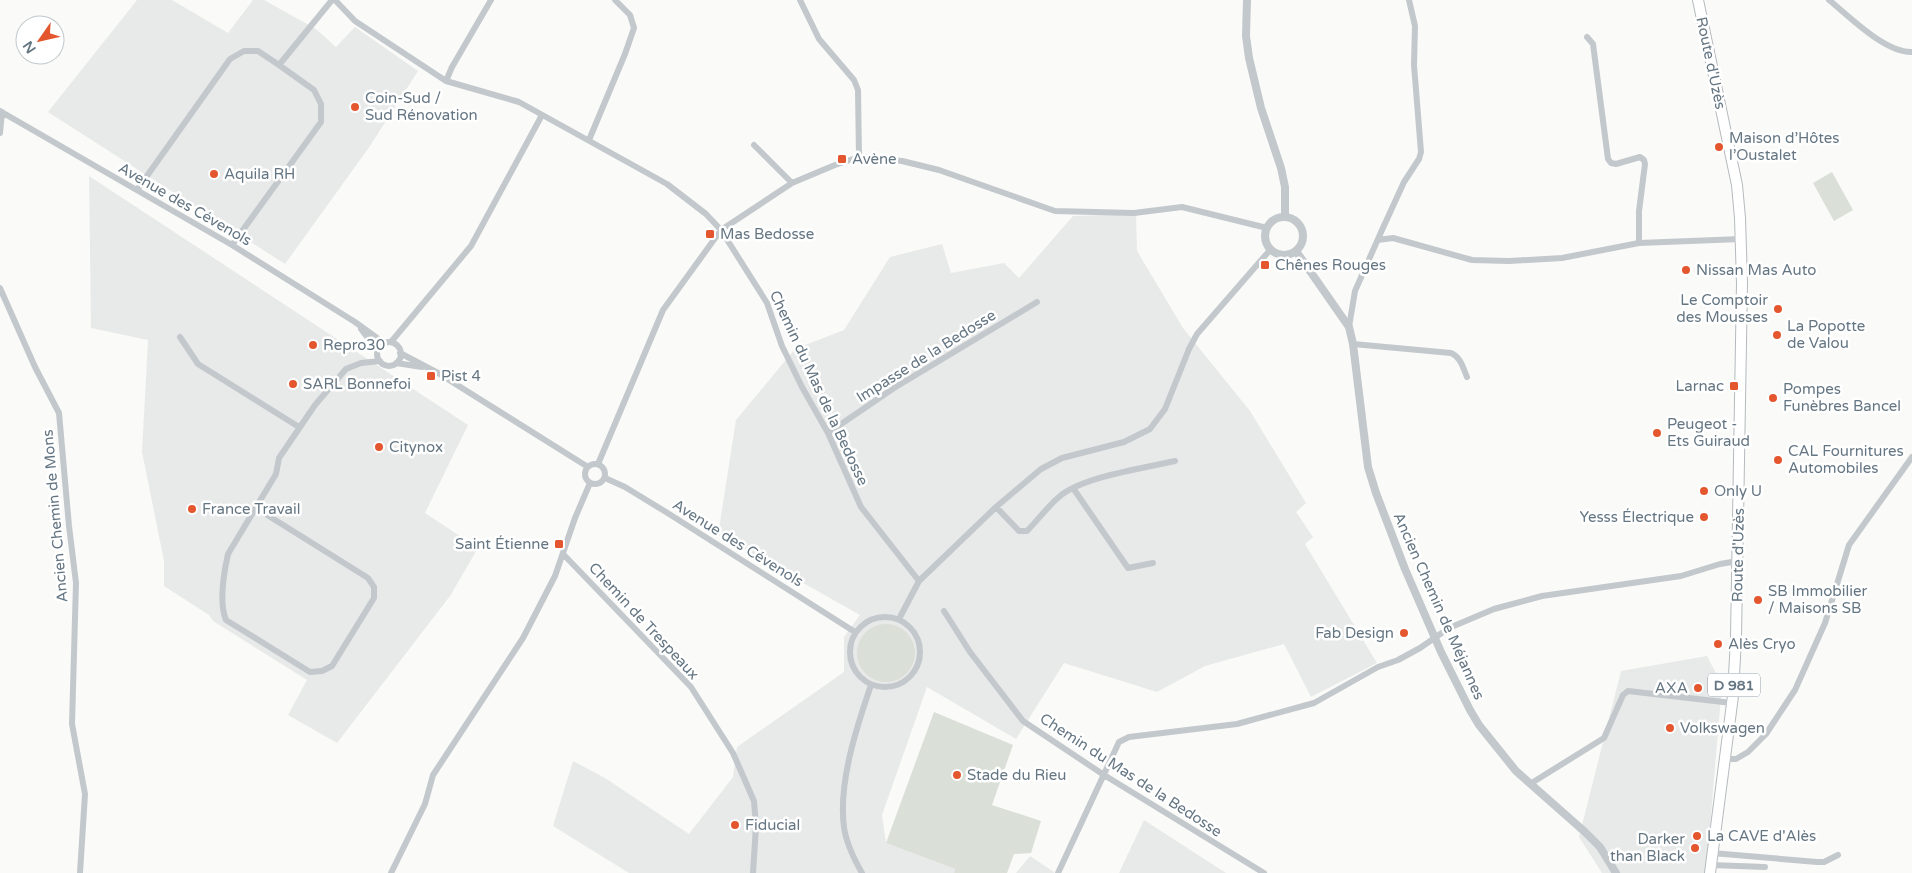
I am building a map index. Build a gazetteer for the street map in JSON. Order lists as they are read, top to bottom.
{
  "streets": {
    "main road": ["Route d'Uzès", "D 981"],
    "street": [
      "Avenue des Cévenols",
      "Impasse de la Bedosse",
      "Chemin du Mas de la Bedosse",
      "Ancien Chemin de Mons",
      "Ancien Chemin de Méjannes",
      "Chemin de Trespeaux"
    ]
  },
  "crossings": [
    ["Impasse de la Bedosse", "Chemin du Mas de la Bedosse"]
  ],
  "places": {
    "other": [
      "Coin-Sud / Sud Rénovation",
      "Maison d’Hôtes l’Oustalet",
      "Aquila RH",
      "Nissan Mas Auto",
      "Le Comptoir des Mousses",
      "La Popotte de Valou",
      "Repro30",
      "SARL Bonnefoi",
      "Pompes Funèbres Bancel",
      "Peugeot - Ets Guiraud",
      "Citynox",
      "CAL Fournitures Automobiles",
      "Only U",
      "France Travail",
      "Yesss Électrique",
      "SB Immobilier / Maisons SB",
      "Fab Design",
      "Alès Cryo",
      "AXA",
      "Volkswagen",
      "Stade du Rieu",
      "Fiducial",
      "La CAVE d'Alès",
      "Darker than Black"
    ],
    "transit": [
      "Avène",
      "Mas Bedosse",
      "Chênes Rouges",
      "Pist 4",
      "Larnac",
      "Saint Étienne"
    ]
  },
  "north": "bottom left"
}
